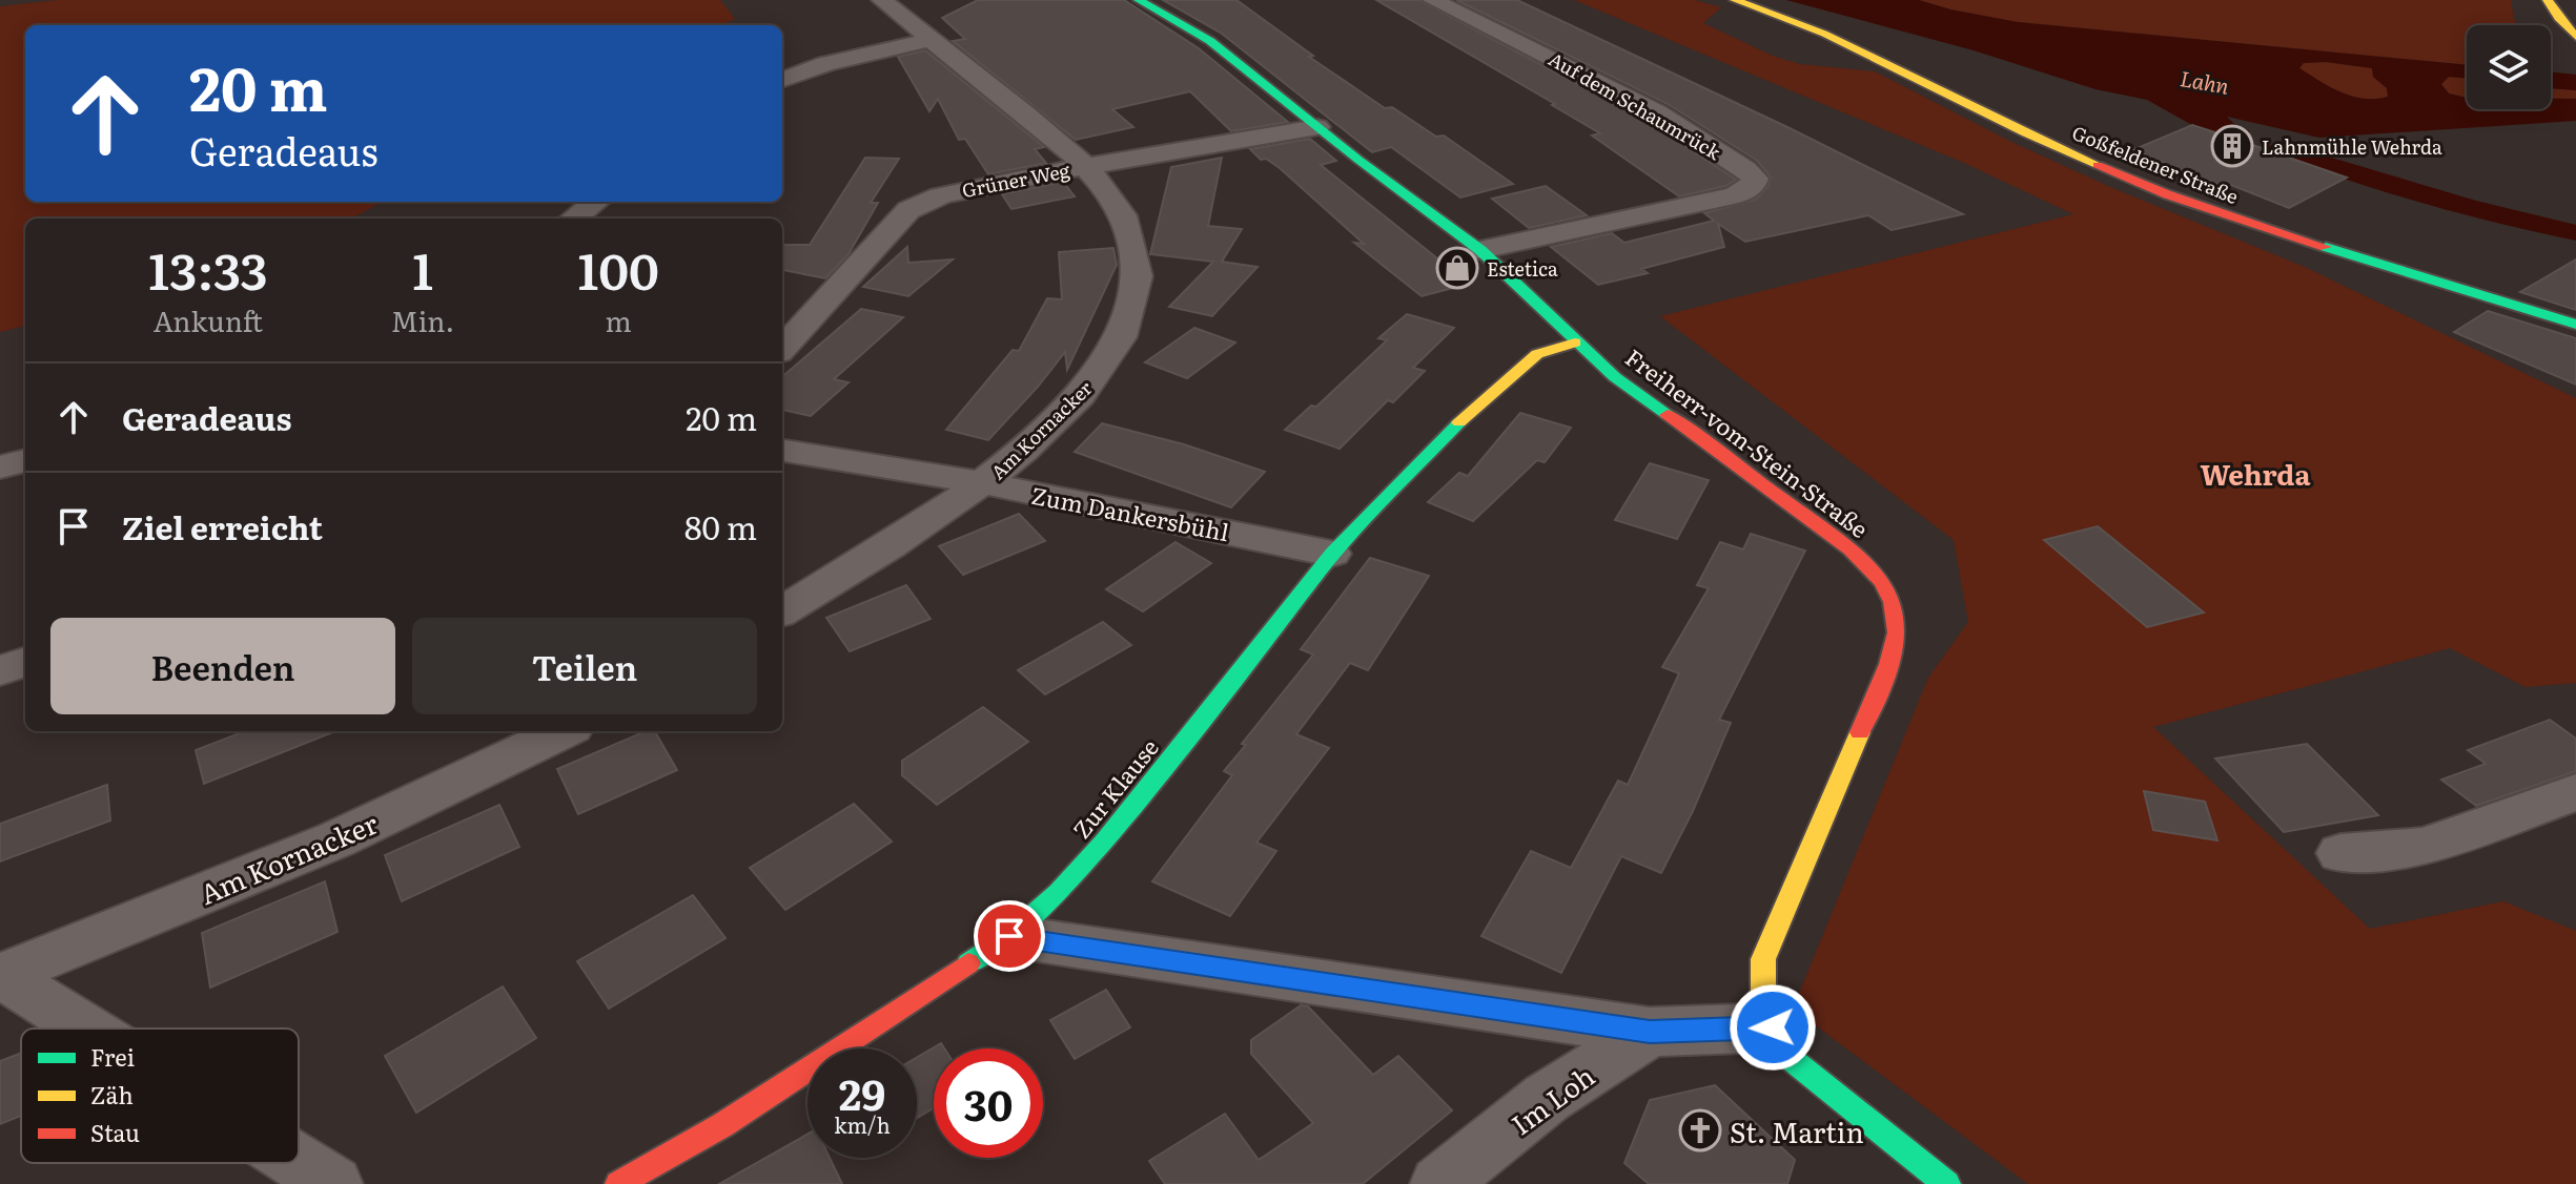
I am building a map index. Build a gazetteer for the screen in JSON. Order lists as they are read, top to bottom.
{
  "streets": {
    "street": [
      "Auf dem Schaumrück",
      "Goßfeldener Straße",
      "Grüner Weg",
      "Am Kornacker",
      "Freiherr-vom-Stein-Straße",
      "Zum Dankersbühl",
      "Zur Klause",
      "Im Loh"
    ]
  },
  "crossings": [
    ["Auf dem Schaumrück", "Freiherr-vom-Stein-Straße"],
    ["Grüner Weg", "Am Kornacker"],
    ["Grüner Weg", "Freiherr-vom-Stein-Straße"],
    ["Am Kornacker", "Zum Dankersbühl"],
    ["Freiherr-vom-Stein-Straße", "Zur Klause"],
    ["Zum Dankersbühl", "Zur Klause"]
  ],
  "districts": ["Wehrda"],
  "water": ["Lahn"],
  "places": {
    "building": ["Lahnmühle Wehrda"],
    "shop": ["Estetica"],
    "church": ["St. Martin"]
  },
  "legend": ["Frei", "Zäh", "Stau"],
  "page": {
    "turn": ["20 m", "Geradeaus"],
    "eta": [
      "13:33",
      "Ankunft",
      "1",
      "Min.",
      "100",
      "m"
    ],
    "list": [
      {
        "name": "Geradeaus",
        "value": "20 m"
      },
      {
        "name": "Ziel erreicht",
        "value": "80 m"
      }
    ],
    "buttons": ["Beenden", "Teilen"],
    "speed": "29 km/h",
    "limit": "30"
  }
}
